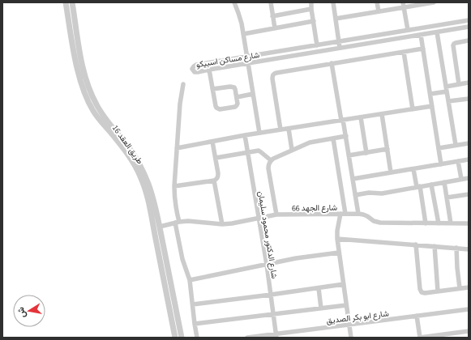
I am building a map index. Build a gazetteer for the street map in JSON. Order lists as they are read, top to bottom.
{
  "streets": {
    "street": [
      "شارع مساكن اسبيكو",
      "طريق العقد 16",
      "شارع الجهد 66",
      "شارع الدكتور محمود سليمان",
      "شارع ابو بكر الصديق"
    ]
  },
  "crossings": [
    ["طريق العقد 16", "شارع الجهد 66"],
    ["شارع الجهد 66", "شارع الدكتور محمود سليمان"],
    ["شارع الدكتور محمود سليمان", "شارع ابو بكر الصديق"]
  ],
  "north": "left"
}
